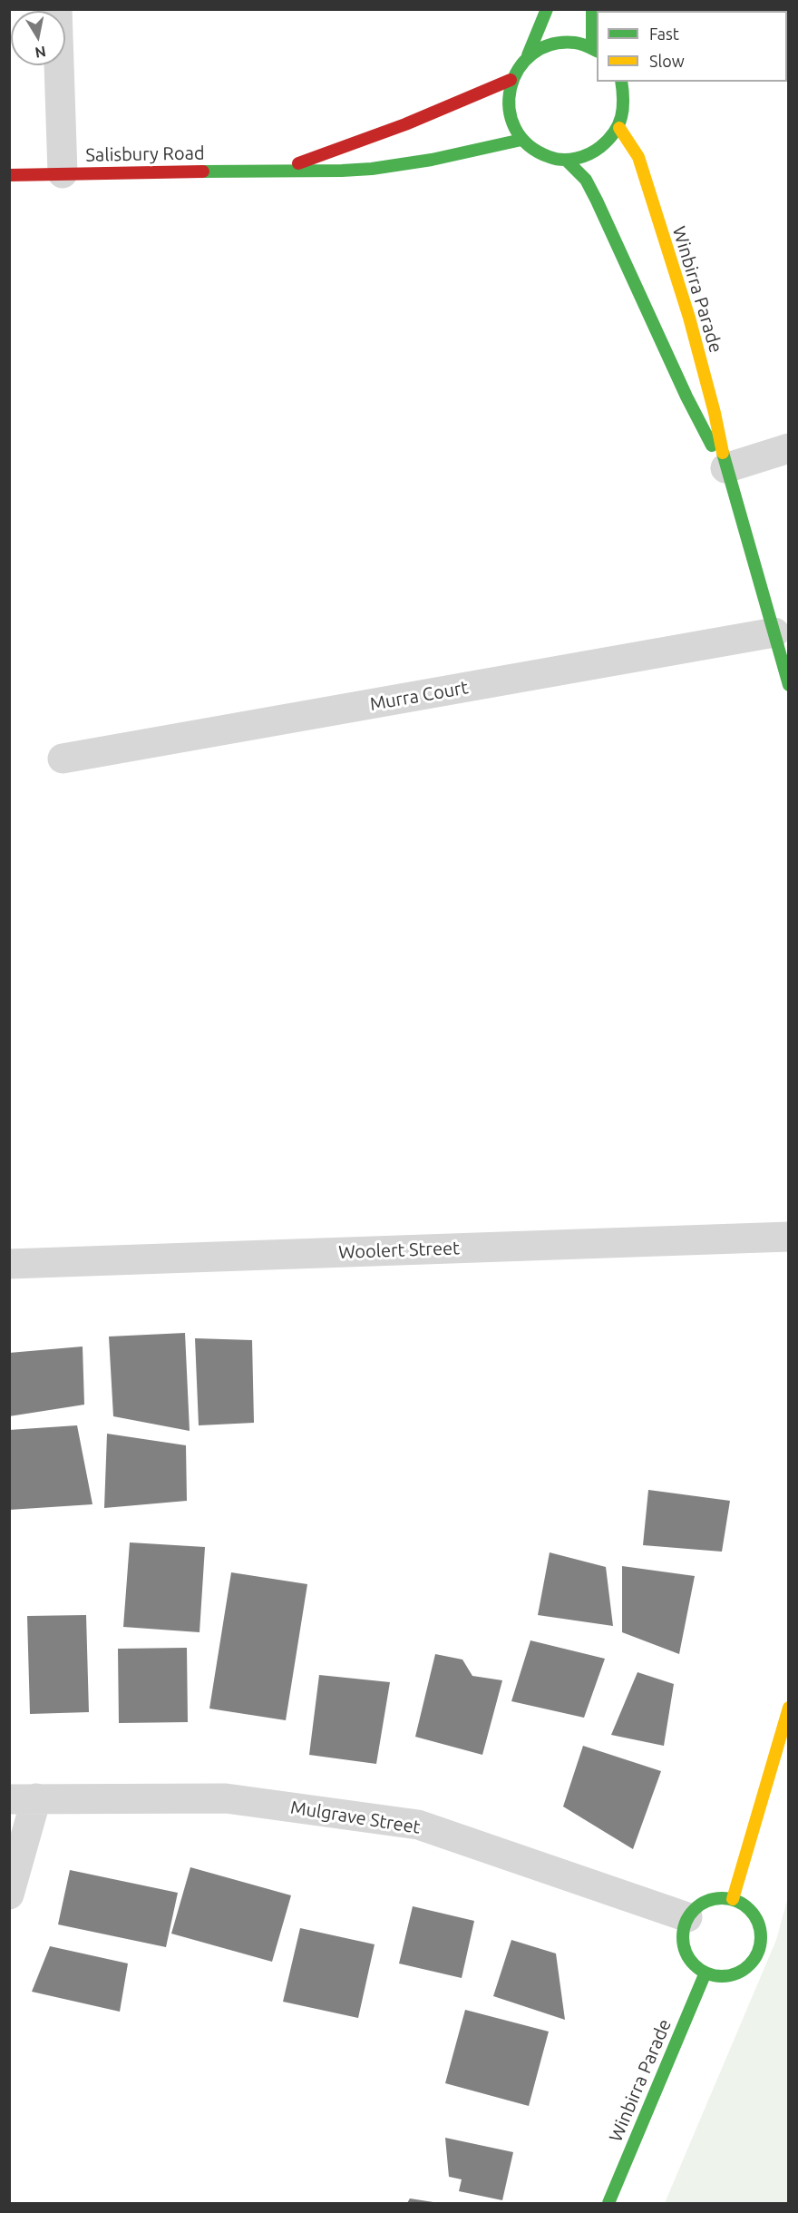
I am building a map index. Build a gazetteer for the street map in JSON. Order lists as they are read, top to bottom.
{
  "streets": {
    "street": [
      "Salisbury Road",
      "Winbirra Parade",
      "Murra Court",
      "Woolert Street",
      "Mulgrave Street"
    ]
  },
  "crossings": [
    ["Winbirra Parade", "Murra Court"],
    ["Winbirra Parade", "Mulgrave Street"]
  ],
  "legend": ["Fast", "Slow"],
  "north": "bottom"
}
